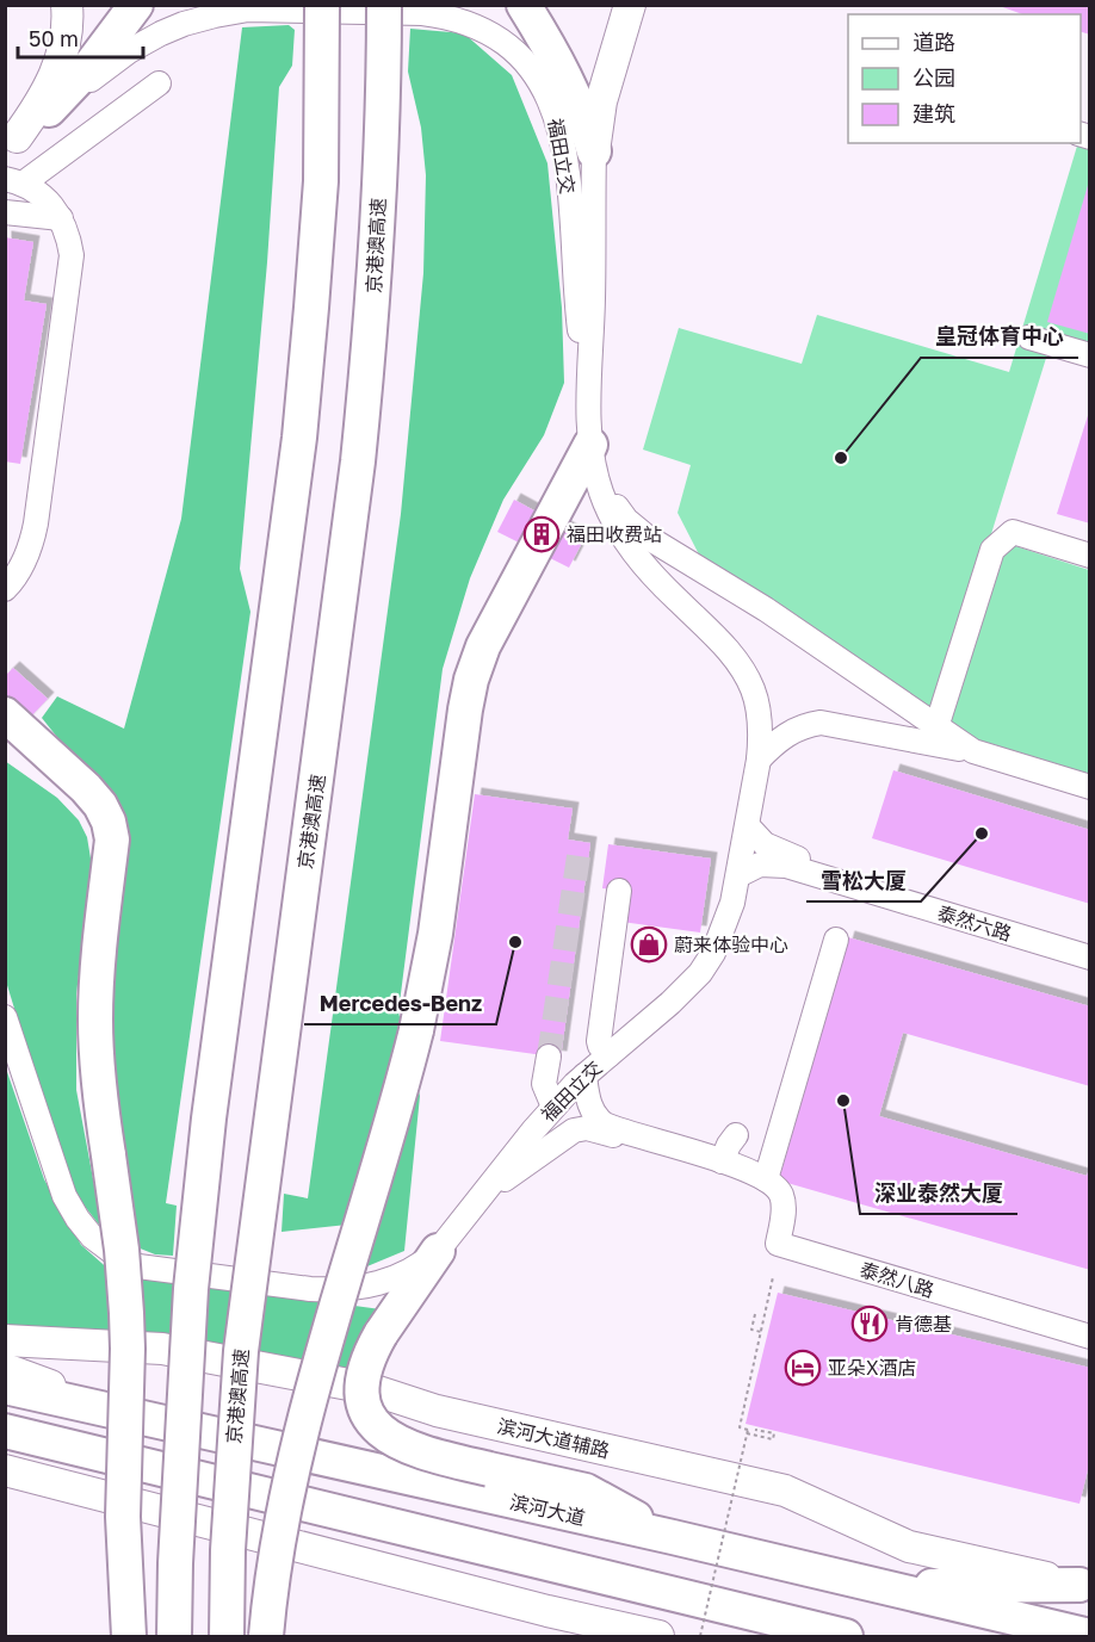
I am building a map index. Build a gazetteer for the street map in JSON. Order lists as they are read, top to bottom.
{
  "streets": {
    "highway": ["京港澳高速", "滨河大道"],
    "main road": ["滨河大道辅路"],
    "street": ["福田立交", "泰然六路", "泰然八路"]
  },
  "crossings": [
    ["福田立交", "泰然六路"]
  ],
  "places": {
    "other": [
      "皇冠体育中心",
      "雪松大厦",
      "Mercedes-Benz",
      "深业泰然大厦"
    ],
    "building": ["福田收费站"],
    "shop": ["蔚来体验中心"],
    "restaurant": ["肯德基"],
    "hotel": ["亚朵X酒店"]
  },
  "legend": ["道路", "公园", "建筑"],
  "scale_bar": "50 m"
}
